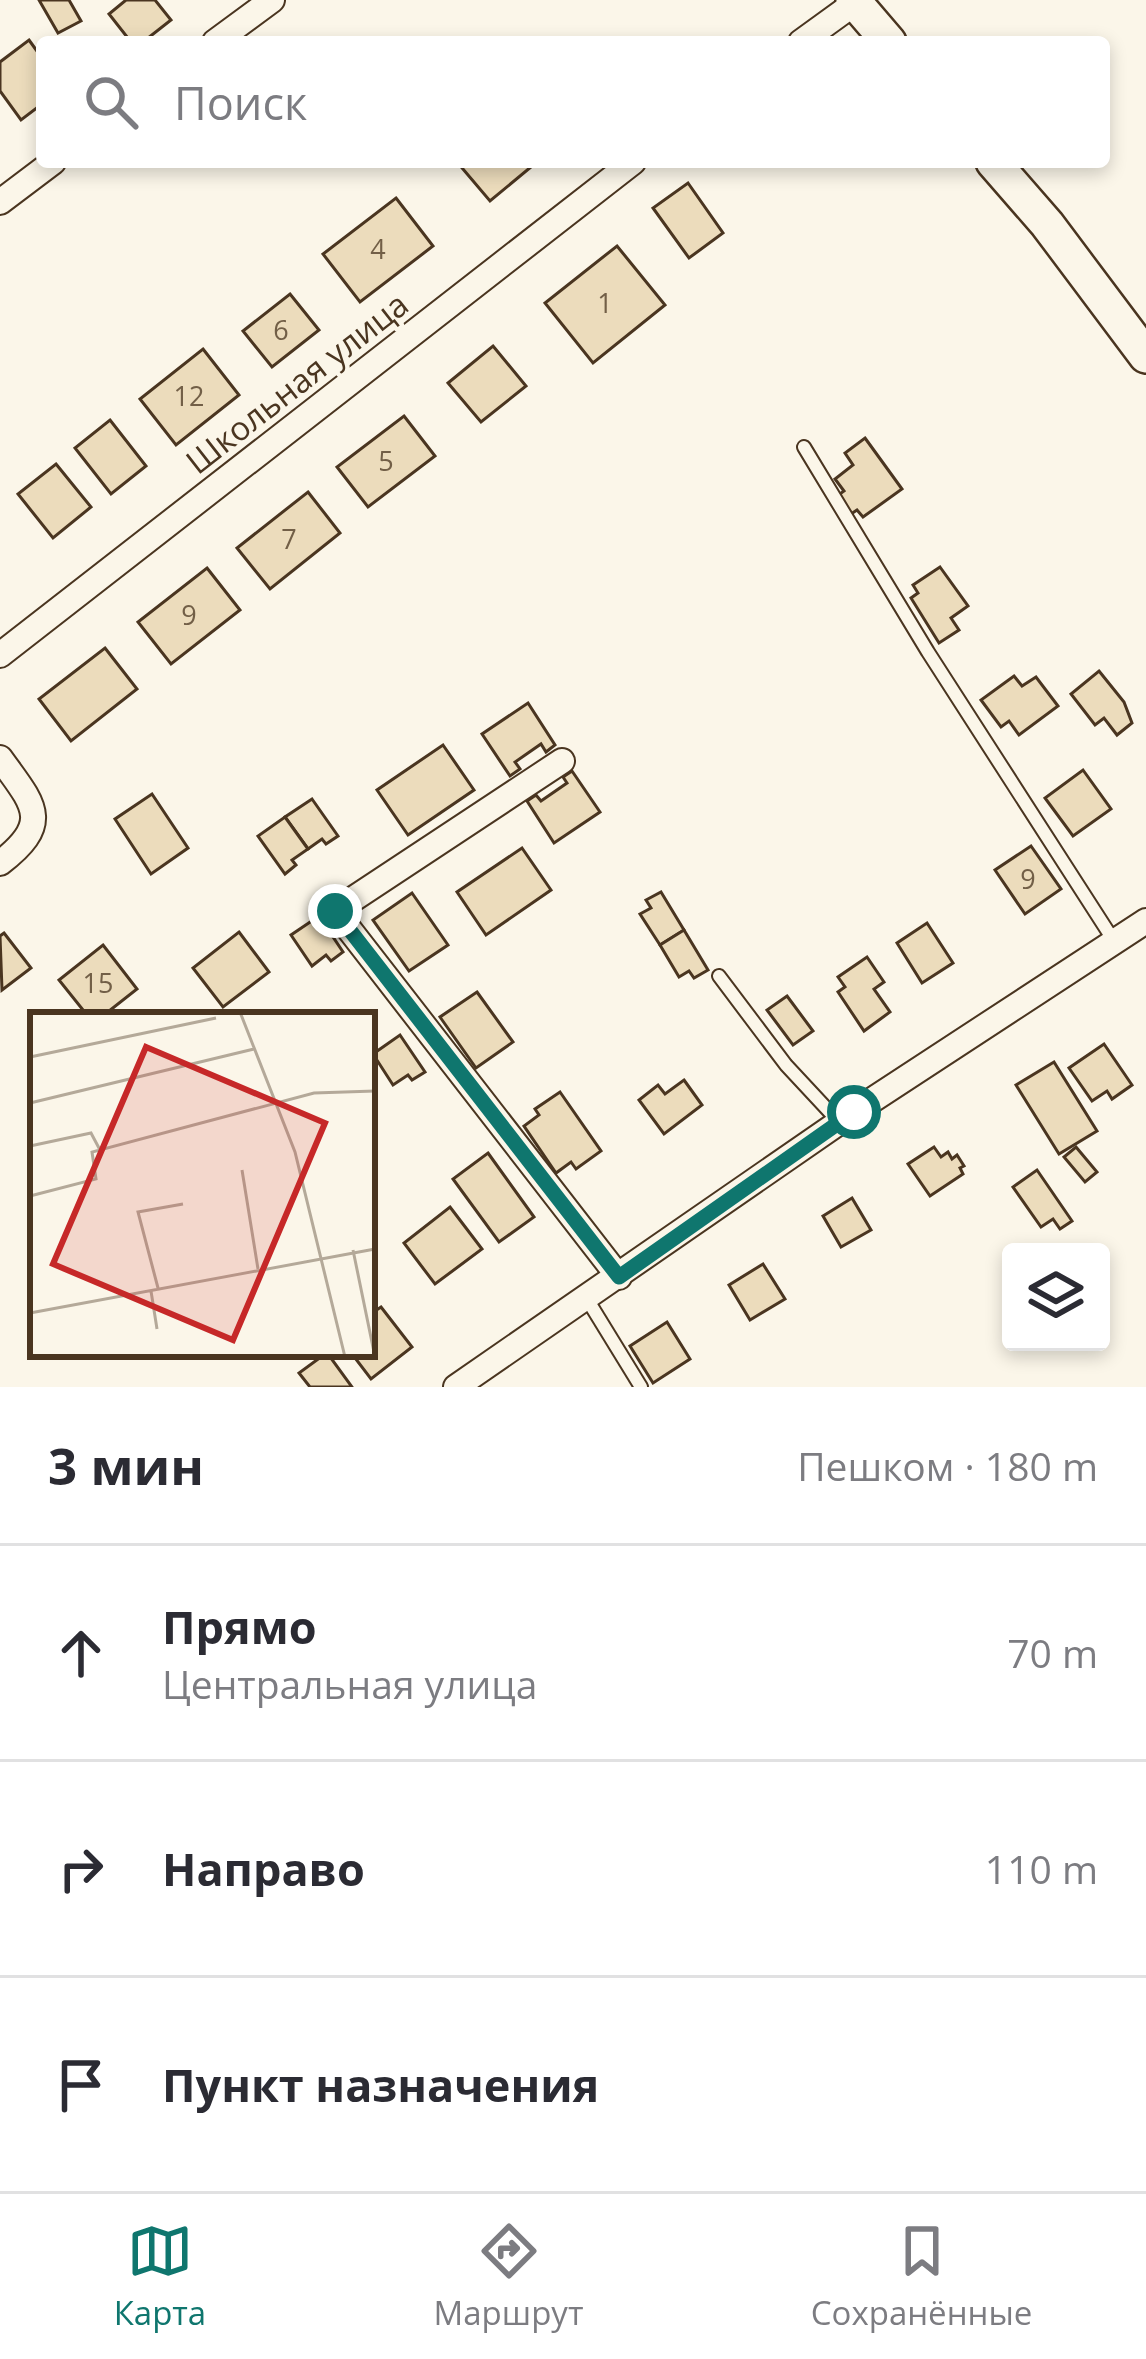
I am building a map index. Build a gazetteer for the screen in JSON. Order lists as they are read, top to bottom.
{
  "streets": {
    "street": ["Школьная улица"]
  },
  "house_numbers": [
    "4",
    "1",
    "6",
    "12",
    "5",
    "7",
    "9",
    "9",
    "15"
  ],
  "page": {
    "search": "Поиск",
    "heading": ["3 мин", "Пешком · 180 m"],
    "list": [
      ["Прямо", "Центральная улица", "70 m"],
      ["Направо", "110 m"],
      "Пункт назначения"
    ],
    "nav": ["Карта", "Маршрут", "Сохранённые"]
  }
}
